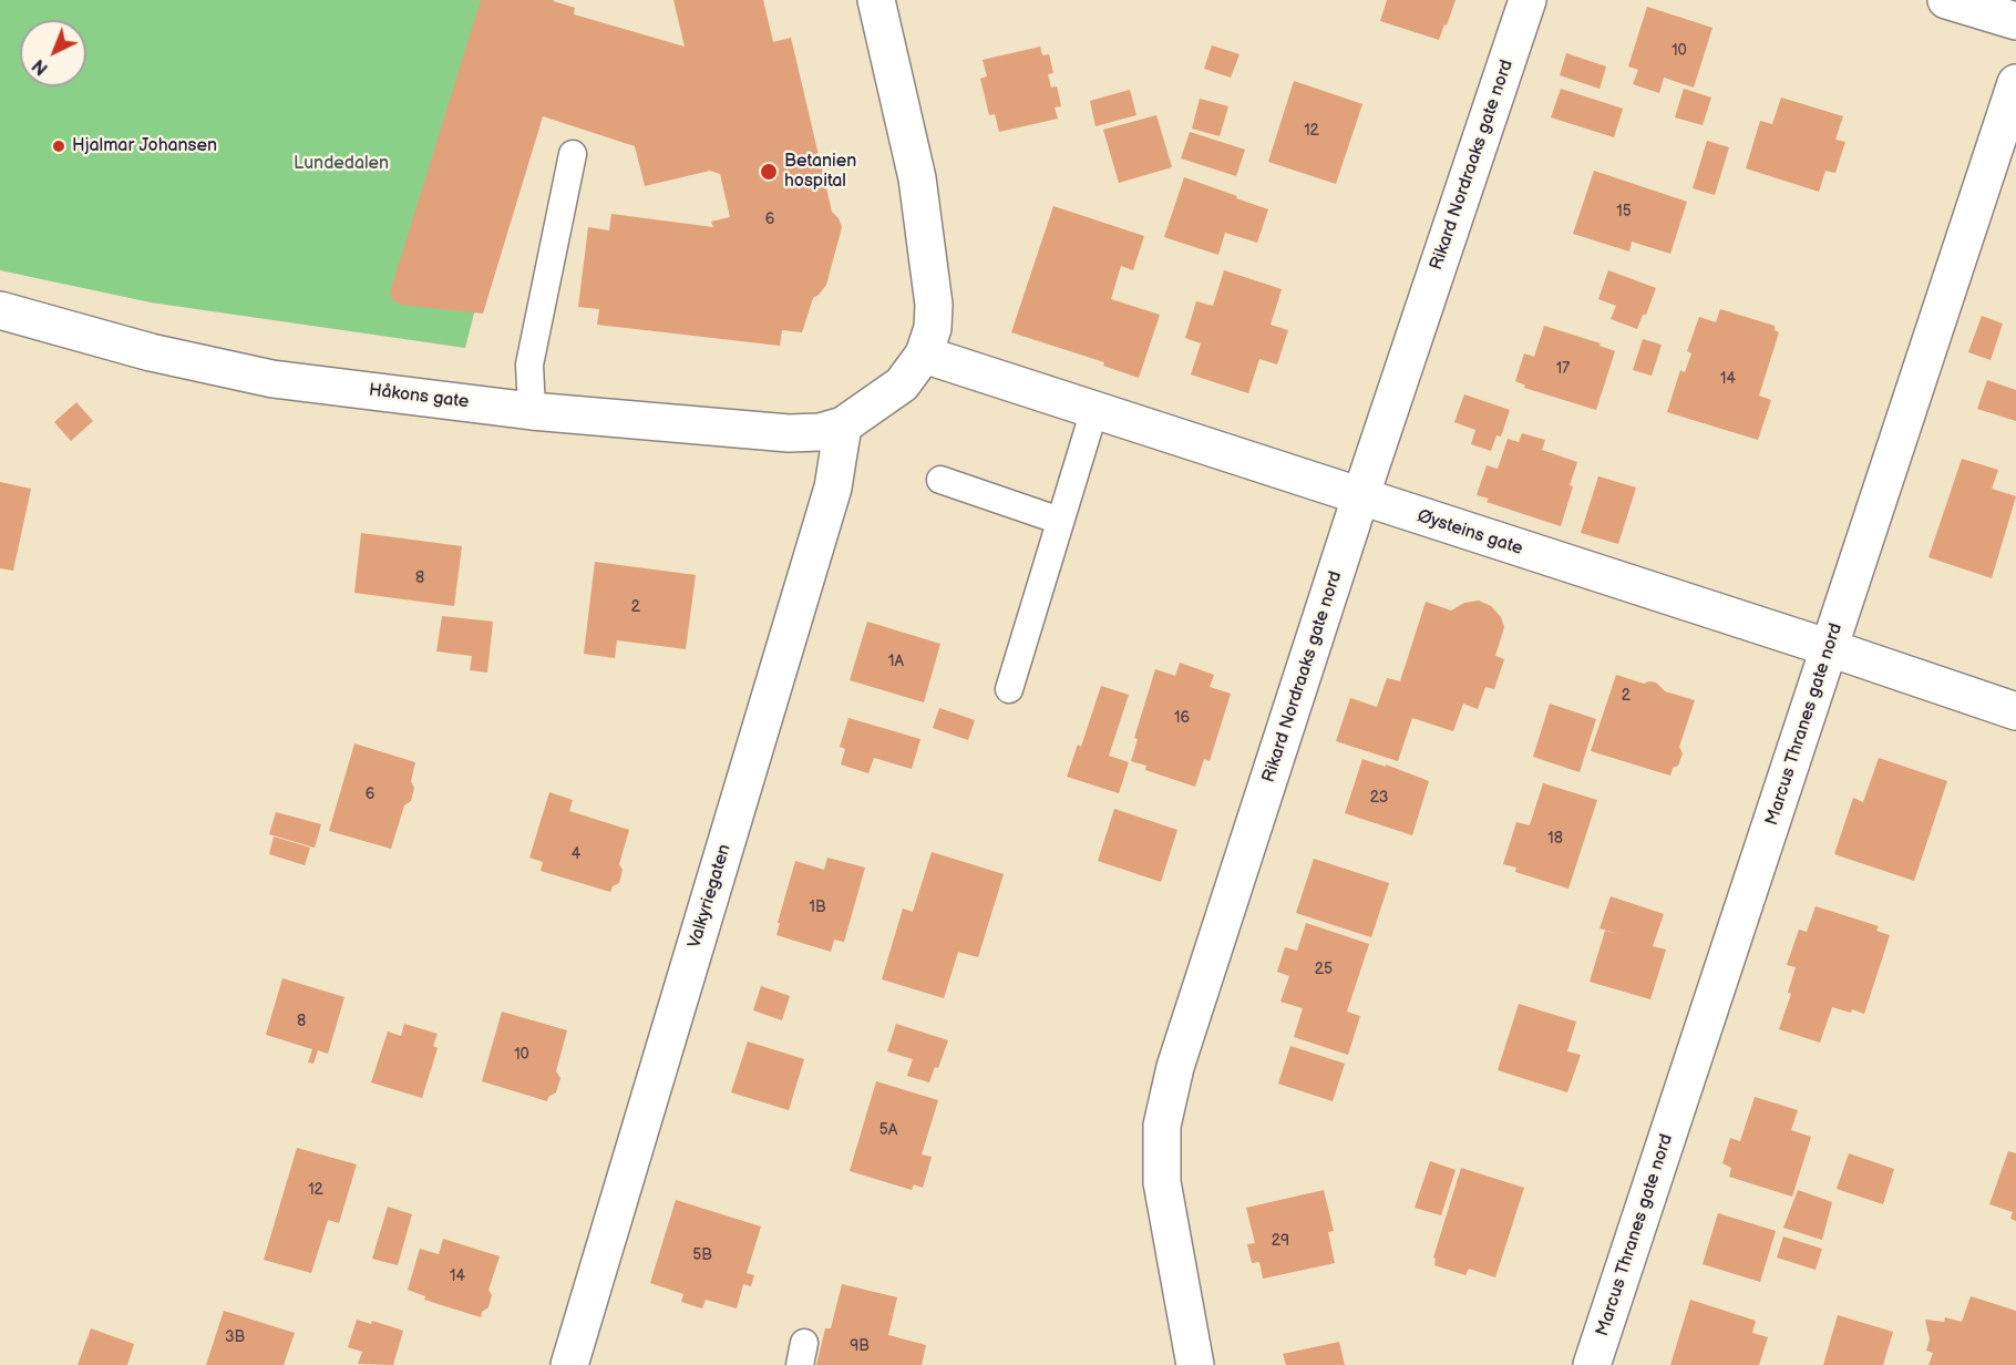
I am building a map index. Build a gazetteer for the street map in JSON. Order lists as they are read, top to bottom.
{
  "streets": {
    "street": [
      "Rikard Nordraaks gate nord",
      "Håkons gate",
      "Øysteins gate",
      "Marcus Thranes gate nord",
      "Valkyriegaten"
    ]
  },
  "crossings": [
    ["Rikard Nordraaks gate nord", "Øysteins gate"],
    ["Håkons gate", "Valkyriegaten"],
    ["Øysteins gate", "Marcus Thranes gate nord"]
  ],
  "parks": ["Lundedalen"],
  "places": ["Hjalmar Johansen", "Betanien hospital"],
  "house_numbers": [
    "10",
    "12",
    "15",
    "6",
    "17",
    "14",
    "8",
    "2",
    "1A",
    "2",
    "16",
    "6",
    "23",
    "18",
    "4",
    "1B",
    "25",
    "8",
    "10",
    "5A",
    "12",
    "29",
    "5B",
    "14",
    "3B",
    "9B"
  ],
  "north": "bottom left"
}
